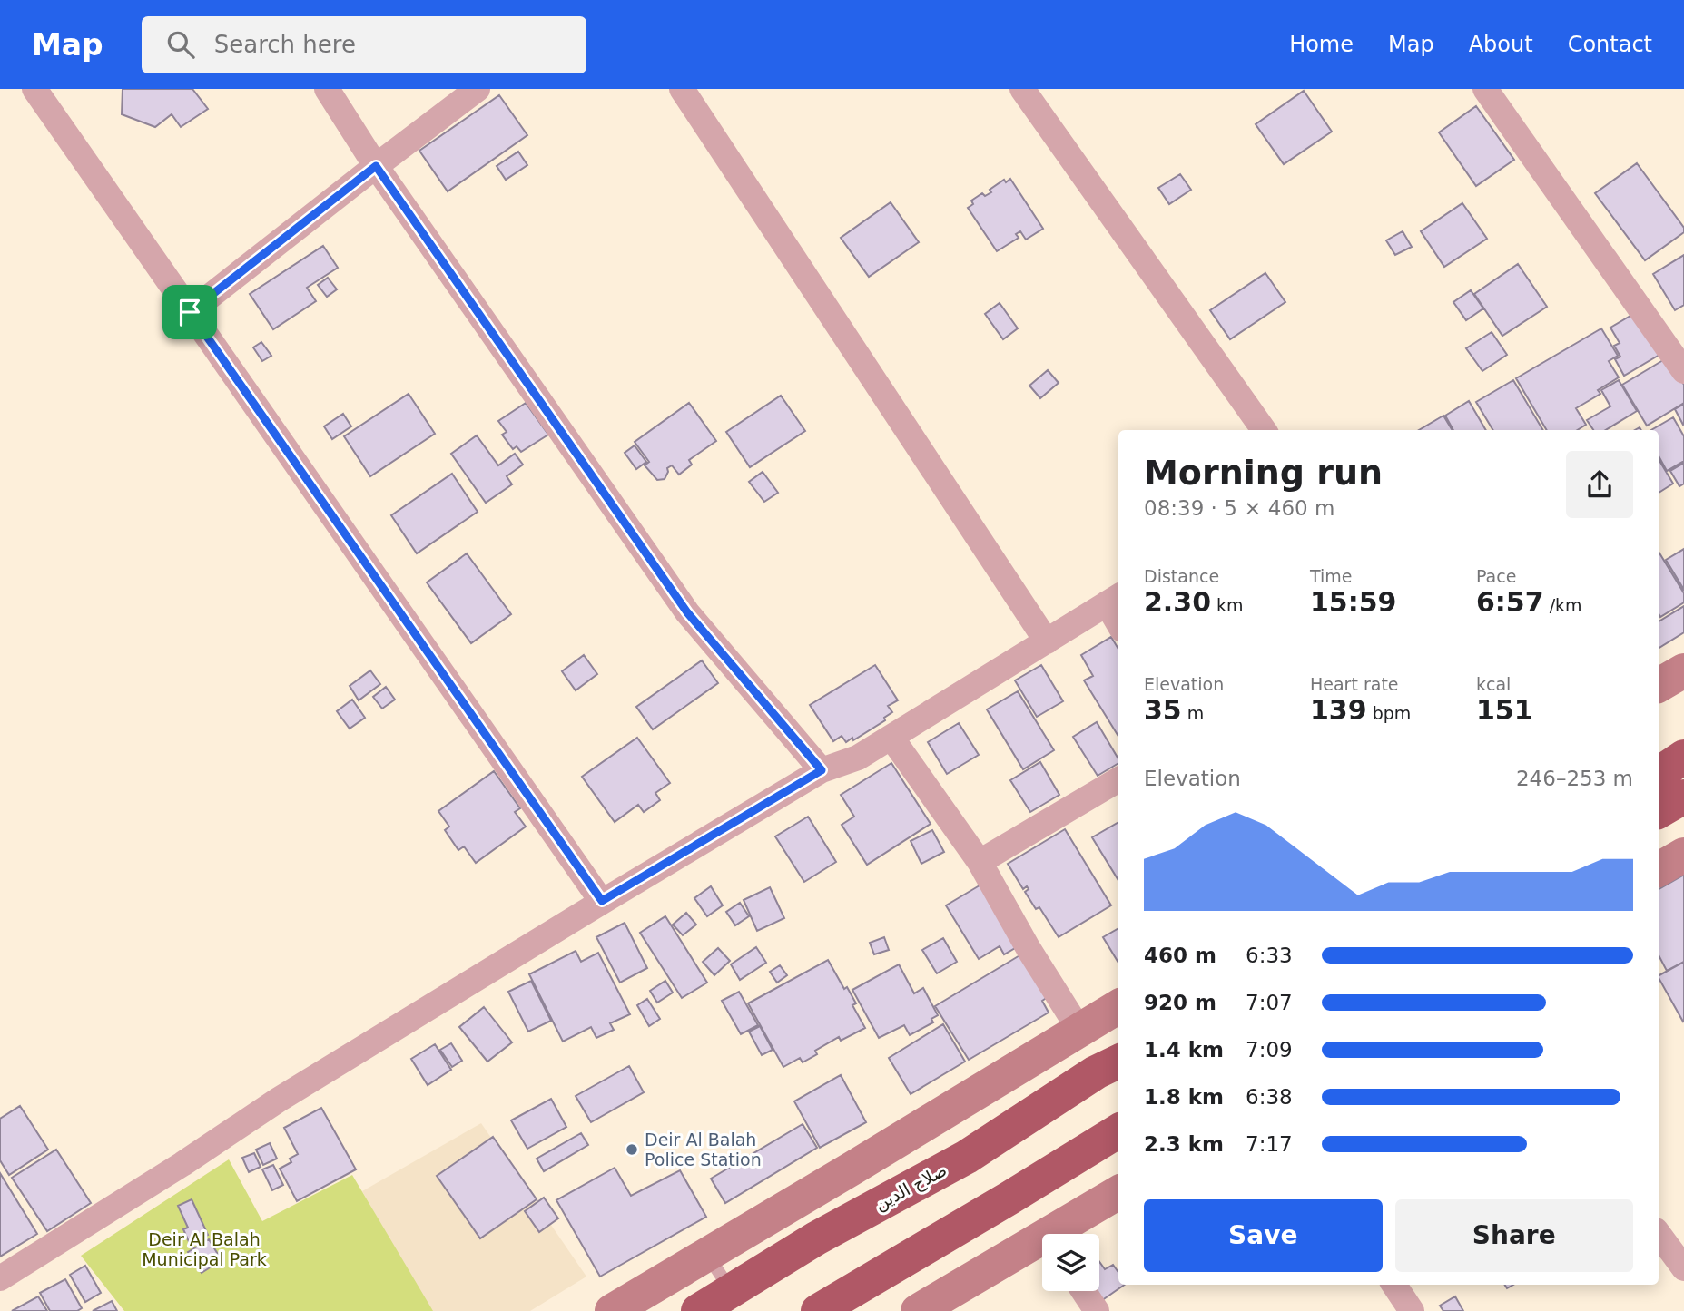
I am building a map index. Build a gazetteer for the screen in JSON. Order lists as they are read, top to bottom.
{
  "streets": {
    "highway": ["صلاح الدين"]
  },
  "parks": ["Deir Al Balah Municipal Park"],
  "places": ["Deir Al Balah Police Station"],
  "page": {
    "header": "Map",
    "search": "Search here",
    "nav": [
      "Home",
      "Map",
      "About",
      "Contact"
    ],
    "heading": ["Morning run", "08:39 · 5 × 460 m"],
    "stats": [
      ["Distance", "2.30 km"],
      ["Time", "15:59"],
      ["Pace", "6:57 /km"],
      ["Elevation", "35 m"],
      ["Heart rate", "139 bpm"],
      ["kcal", "151"]
    ],
    "chart": ["Elevation", "246–253 m"],
    "list": [
      {
        "name": "460 m",
        "note": "6:33"
      },
      {
        "name": "920 m",
        "note": "7:07"
      },
      {
        "name": "1.4 km",
        "note": "7:09"
      },
      {
        "name": "1.8 km",
        "note": "6:38"
      },
      {
        "name": "2.3 km",
        "note": "7:17"
      }
    ],
    "buttons": ["Save", "Share"]
  }
}
